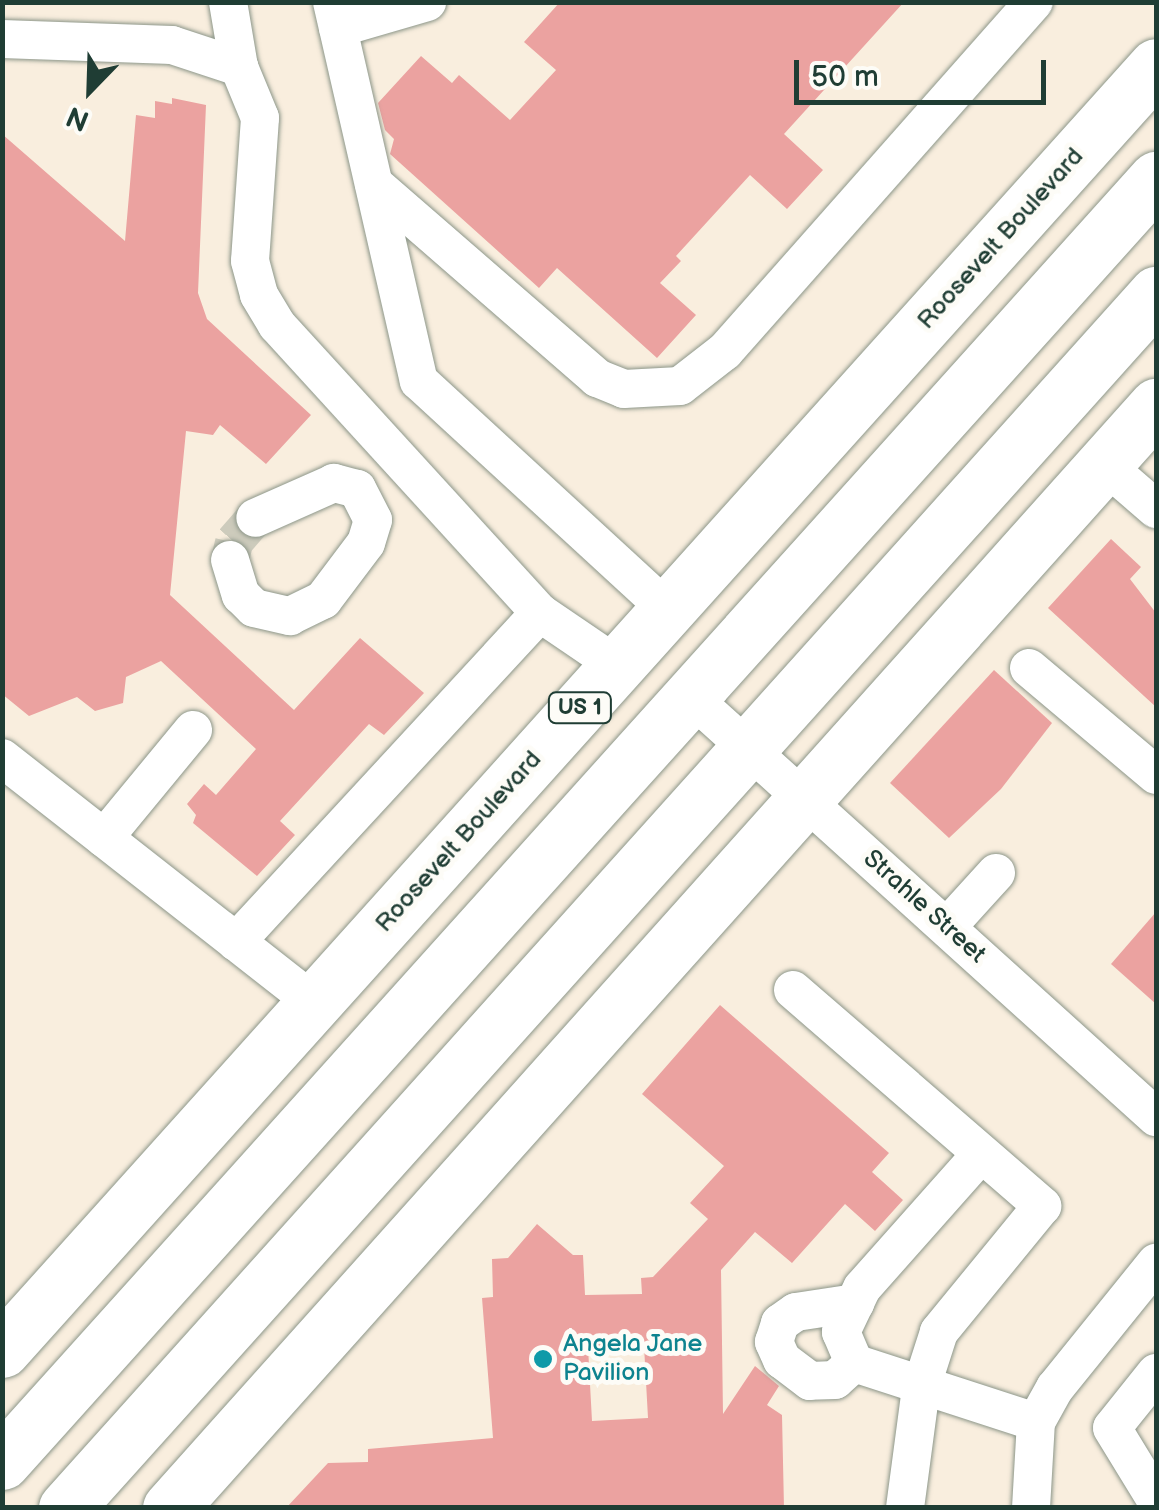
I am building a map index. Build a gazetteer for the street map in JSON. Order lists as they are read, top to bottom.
{
  "streets": {
    "highway": ["Roosevelt Boulevard", "US 1"],
    "street": ["Strahle Street"]
  },
  "places": ["Angela Jane Pavilion"],
  "scale_bar": "50 m",
  "north": "bottom left"
}
